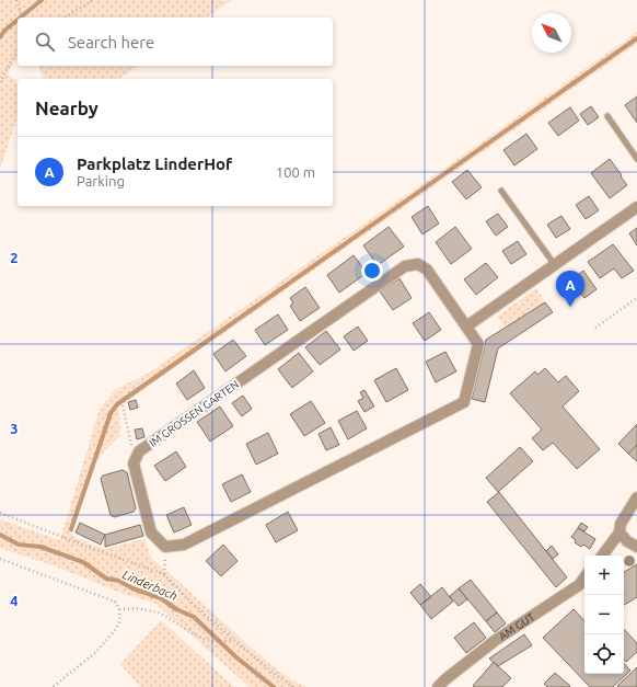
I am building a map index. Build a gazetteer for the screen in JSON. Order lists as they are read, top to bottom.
{
  "streets": {
    "street": ["IM GROSSEN GARTEN", "AM GUT"]
  },
  "water": ["Linderbach"],
  "north": "top left",
  "page": {
    "search": "Search here",
    "heading": "Nearby",
    "list": [
      {
        "mark": "A",
        "name": "Parkplatz LinderHof",
        "note": "Parking",
        "value": "100 m"
      }
    ],
    "pins": "A",
    "map_buttons": ["+", "−"]
  },
  "grid": {
    "rows": ["2", "3", "4"]
  }
}
